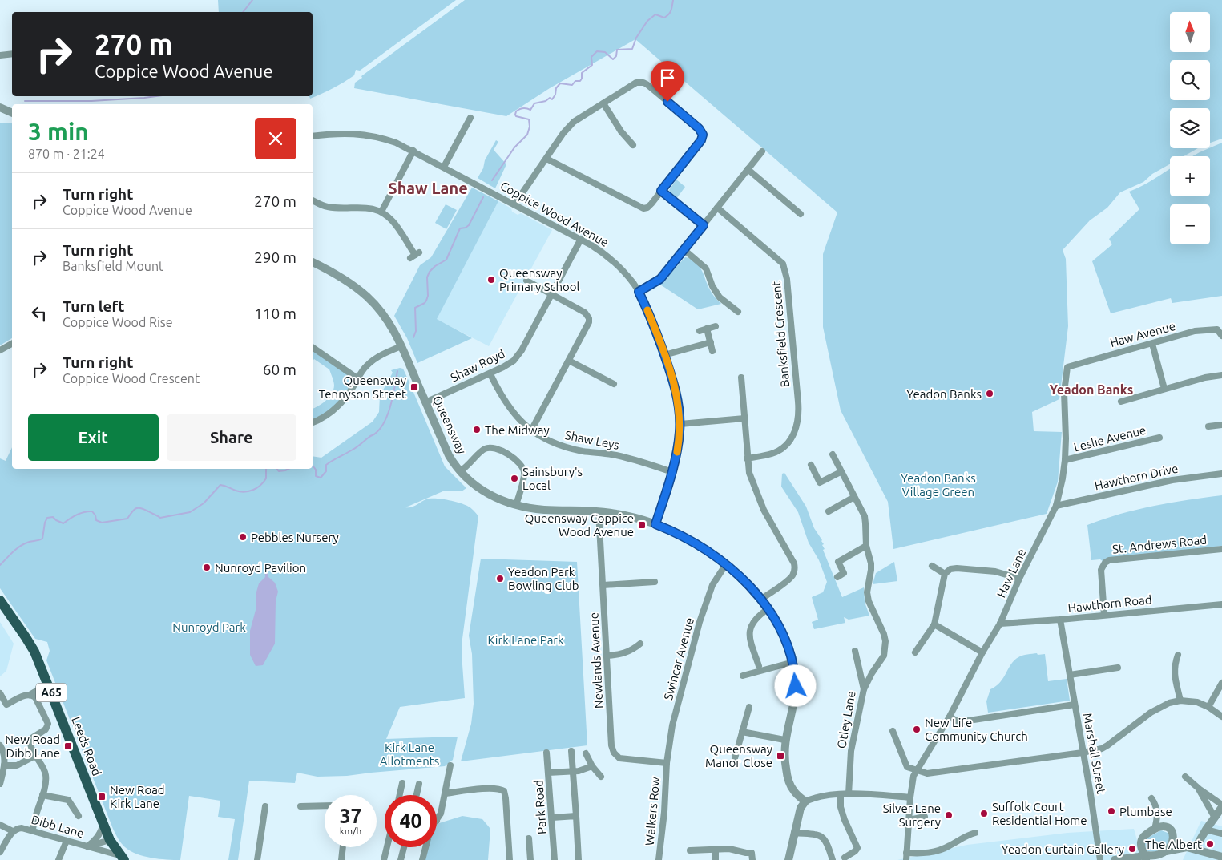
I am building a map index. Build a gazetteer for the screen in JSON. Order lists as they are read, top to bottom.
{
  "streets": {
    "main road": ["A65", "Leeds Road"],
    "street": [
      "Coppice Wood Avenue",
      "Banksfield Crescent",
      "Haw Avenue",
      "Shaw Royd",
      "Queensway",
      "Leslie Avenue",
      "Shaw Leys",
      "Hawthorn Drive",
      "St. Andrews Road",
      "Haw Lane",
      "Hawthorn Road",
      "Swincar Avenue",
      "Newlands Avenue",
      "Otley Lane",
      "Marshall Street",
      "Park Road",
      "Walkers Row",
      "Dibb Lane"
    ]
  },
  "crossings": [
    ["Coppice Wood Avenue", "Shaw Royd"],
    ["Coppice Wood Avenue", "Queensway"],
    ["Coppice Wood Avenue", "Shaw Leys"],
    ["Haw Avenue", "Haw Lane"],
    ["Shaw Royd", "Queensway"],
    ["Shaw Royd", "Shaw Leys"],
    ["Queensway", "Swincar Avenue"],
    ["Queensway", "Newlands Avenue"],
    ["Leslie Avenue", "Haw Lane"],
    ["Hawthorn Drive", "Haw Lane"],
    ["St. Andrews Road", "Hawthorn Road"],
    ["Haw Lane", "Hawthorn Road"],
    ["Hawthorn Road", "Marshall Street"],
    ["Swincar Avenue", "Newlands Avenue"],
    ["Swincar Avenue", "Walkers Row"],
    ["Newlands Avenue", "Walkers Row"],
    ["Leeds Road", "Dibb Lane"]
  ],
  "districts": ["Shaw Lane", "Yeadon Banks"],
  "parks": [
    "Yeadon Banks Village Green",
    "Nunroyd Park",
    "Kirk Lane Park",
    "Kirk Lane Allotments"
  ],
  "places": {
    "other": [
      "Queensway Primary School",
      "Yeadon Banks",
      "The Midway",
      "Sainsbury's Local",
      "Pebbles Nursery",
      "Nunroyd Pavilion",
      "Yeadon Park Bowling Club",
      "New Life Community Church",
      "Plumbase",
      "Suffolk Court Residential Home",
      "Silver Lane Surgery",
      "The Albert",
      "Yeadon Curtain Gallery"
    ],
    "transit": [
      "Queensway Tennyson Street",
      "Queensway Coppice Wood Avenue",
      "New Road Dibb Lane",
      "Queensway Manor Close",
      "New Road Kirk Lane"
    ]
  },
  "north": "top",
  "page": {
    "map_buttons": ["+", "−"],
    "turn": ["270 m", "Coppice Wood Avenue"],
    "heading": ["3 min", "870 m · 21:24"],
    "list": [
      {
        "name": "Turn right",
        "note": "Coppice Wood Avenue",
        "value": "270 m"
      },
      {
        "name": "Turn right",
        "note": "Banksfield Mount",
        "value": "290 m"
      },
      {
        "name": "Turn left",
        "note": "Coppice Wood Rise",
        "value": "110 m"
      },
      {
        "name": "Turn right",
        "note": "Coppice Wood Crescent",
        "value": "60 m"
      }
    ],
    "buttons": ["Exit", "Share"],
    "speed": "37 km/h",
    "limit": "40"
  }
}
